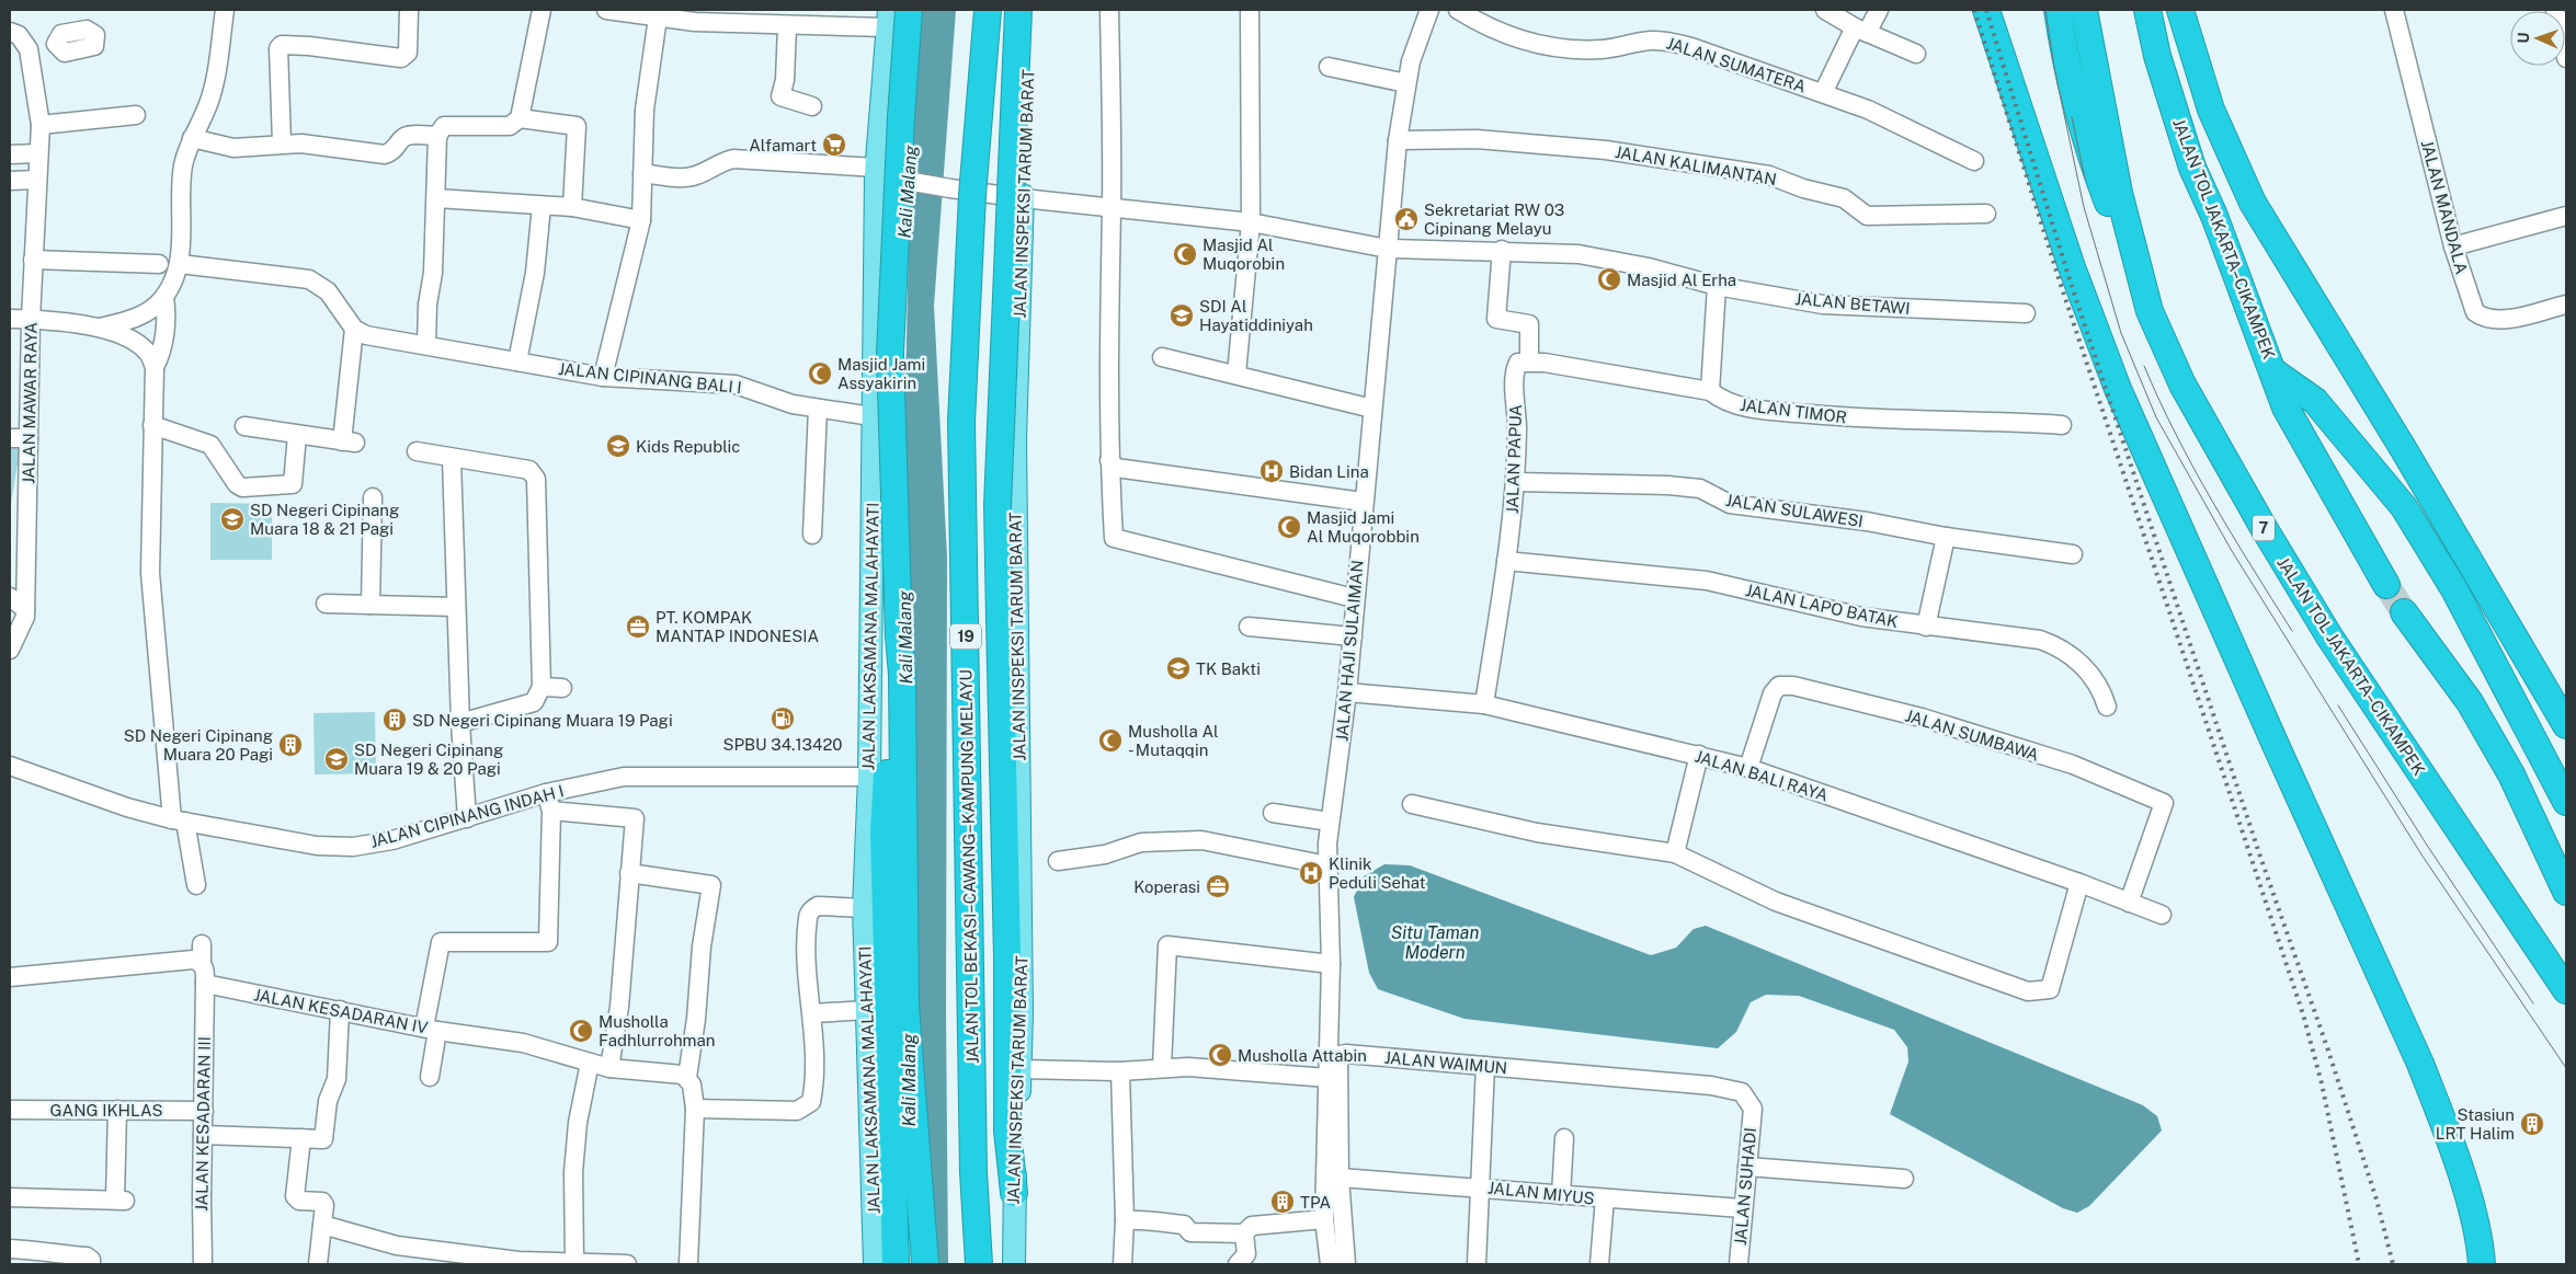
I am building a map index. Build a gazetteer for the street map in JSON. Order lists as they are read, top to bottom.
{
  "streets": {
    "highway": [
      "JALAN TOL JAKARTA–CIKAMPEK",
      "7",
      "19",
      "JALAN TOL BEKASI–CAWANG–KAMPUNG MELAYU"
    ],
    "main road": ["JALAN INSPEKSI TARUM BARAT", "JALAN LAKSAMANA MALAHAYATI"],
    "street": [
      "JALAN SUMATERA",
      "JALAN KALIMANTAN",
      "JALAN MANDALA",
      "JALAN BETAWI",
      "JALAN CIPINANG BALI I",
      "JALAN MAWAR RAYA",
      "JALAN TIMOR",
      "JALAN PAPUA",
      "JALAN SULAWESI",
      "JALAN LAPO BATAK",
      "JALAN HAJI SULAIMAN",
      "JALAN SUMBAWA",
      "JALAN BALI RAYA",
      "JALAN CIPINANG INDAH I",
      "JALAN KESADARAN IV",
      "JALAN WAIMUN",
      "GANG IKHLAS",
      "JALAN KESADARAN III",
      "JALAN SUHADI",
      "JALAN MIYUS"
    ]
  },
  "crossings": [
    ["JALAN KALIMANTAN", "JALAN HAJI SULAIMAN"],
    ["JALAN INSPEKSI TARUM BARAT", "JALAN BETAWI"],
    ["JALAN BETAWI", "JALAN LAKSAMANA MALAHAYATI"],
    ["JALAN BETAWI", "JALAN HAJI SULAIMAN"],
    ["JALAN CIPINANG BALI I", "JALAN LAKSAMANA MALAHAYATI"],
    ["JALAN TIMOR", "JALAN PAPUA"],
    ["JALAN PAPUA", "JALAN SULAWESI"],
    ["JALAN PAPUA", "JALAN LAPO BATAK"],
    ["JALAN PAPUA", "JALAN BALI RAYA"],
    ["JALAN LAKSAMANA MALAHAYATI", "JALAN CIPINANG INDAH I"],
    ["JALAN HAJI SULAIMAN", "JALAN BALI RAYA"],
    ["JALAN SUMBAWA", "JALAN BALI RAYA"],
    ["JALAN KESADARAN IV", "JALAN KESADARAN III"],
    ["JALAN WAIMUN", "JALAN SUHADI"],
    ["JALAN WAIMUN", "JALAN MIYUS"],
    ["GANG IKHLAS", "JALAN KESADARAN III"],
    ["JALAN SUHADI", "JALAN MIYUS"]
  ],
  "water": ["Kali Malang", "Situ Taman Modern"],
  "places": {
    "supermarket": ["Alfamart"],
    "public building": ["Sekretariat RW 03 Cipinang Melayu"],
    "mosque": [
      "Masjid Al Muqorobin",
      "Masjid Al Erha",
      "Masjid Jami Assyakirin",
      "Masjid Jami Al Muqorobbin",
      "Musholla Al - Mutaqqin",
      "Musholla Fadhlurrohman",
      "Musholla Attabin"
    ],
    "school or university": [
      "SDI Al Hayatiddiniyah",
      "Kids Republic",
      "SD Negeri Cipinang Muara 18 & 21 Pagi",
      "TK Bakti",
      "SD Negeri Cipinang Muara 19 & 20 Pagi"
    ],
    "hospital": ["Bidan Lina", "Klinik Peduli Sehat"],
    "office": ["PT. KOMPAK MANTAP INDONESIA", "Koperasi"],
    "fuel station": ["SPBU 34.13420"],
    "building": [
      "SD Negeri Cipinang Muara 19 Pagi",
      "SD Negeri Cipinang Muara 20 Pagi",
      "Stasiun LRT Halim",
      "TPA"
    ]
  },
  "north": "left"
}
